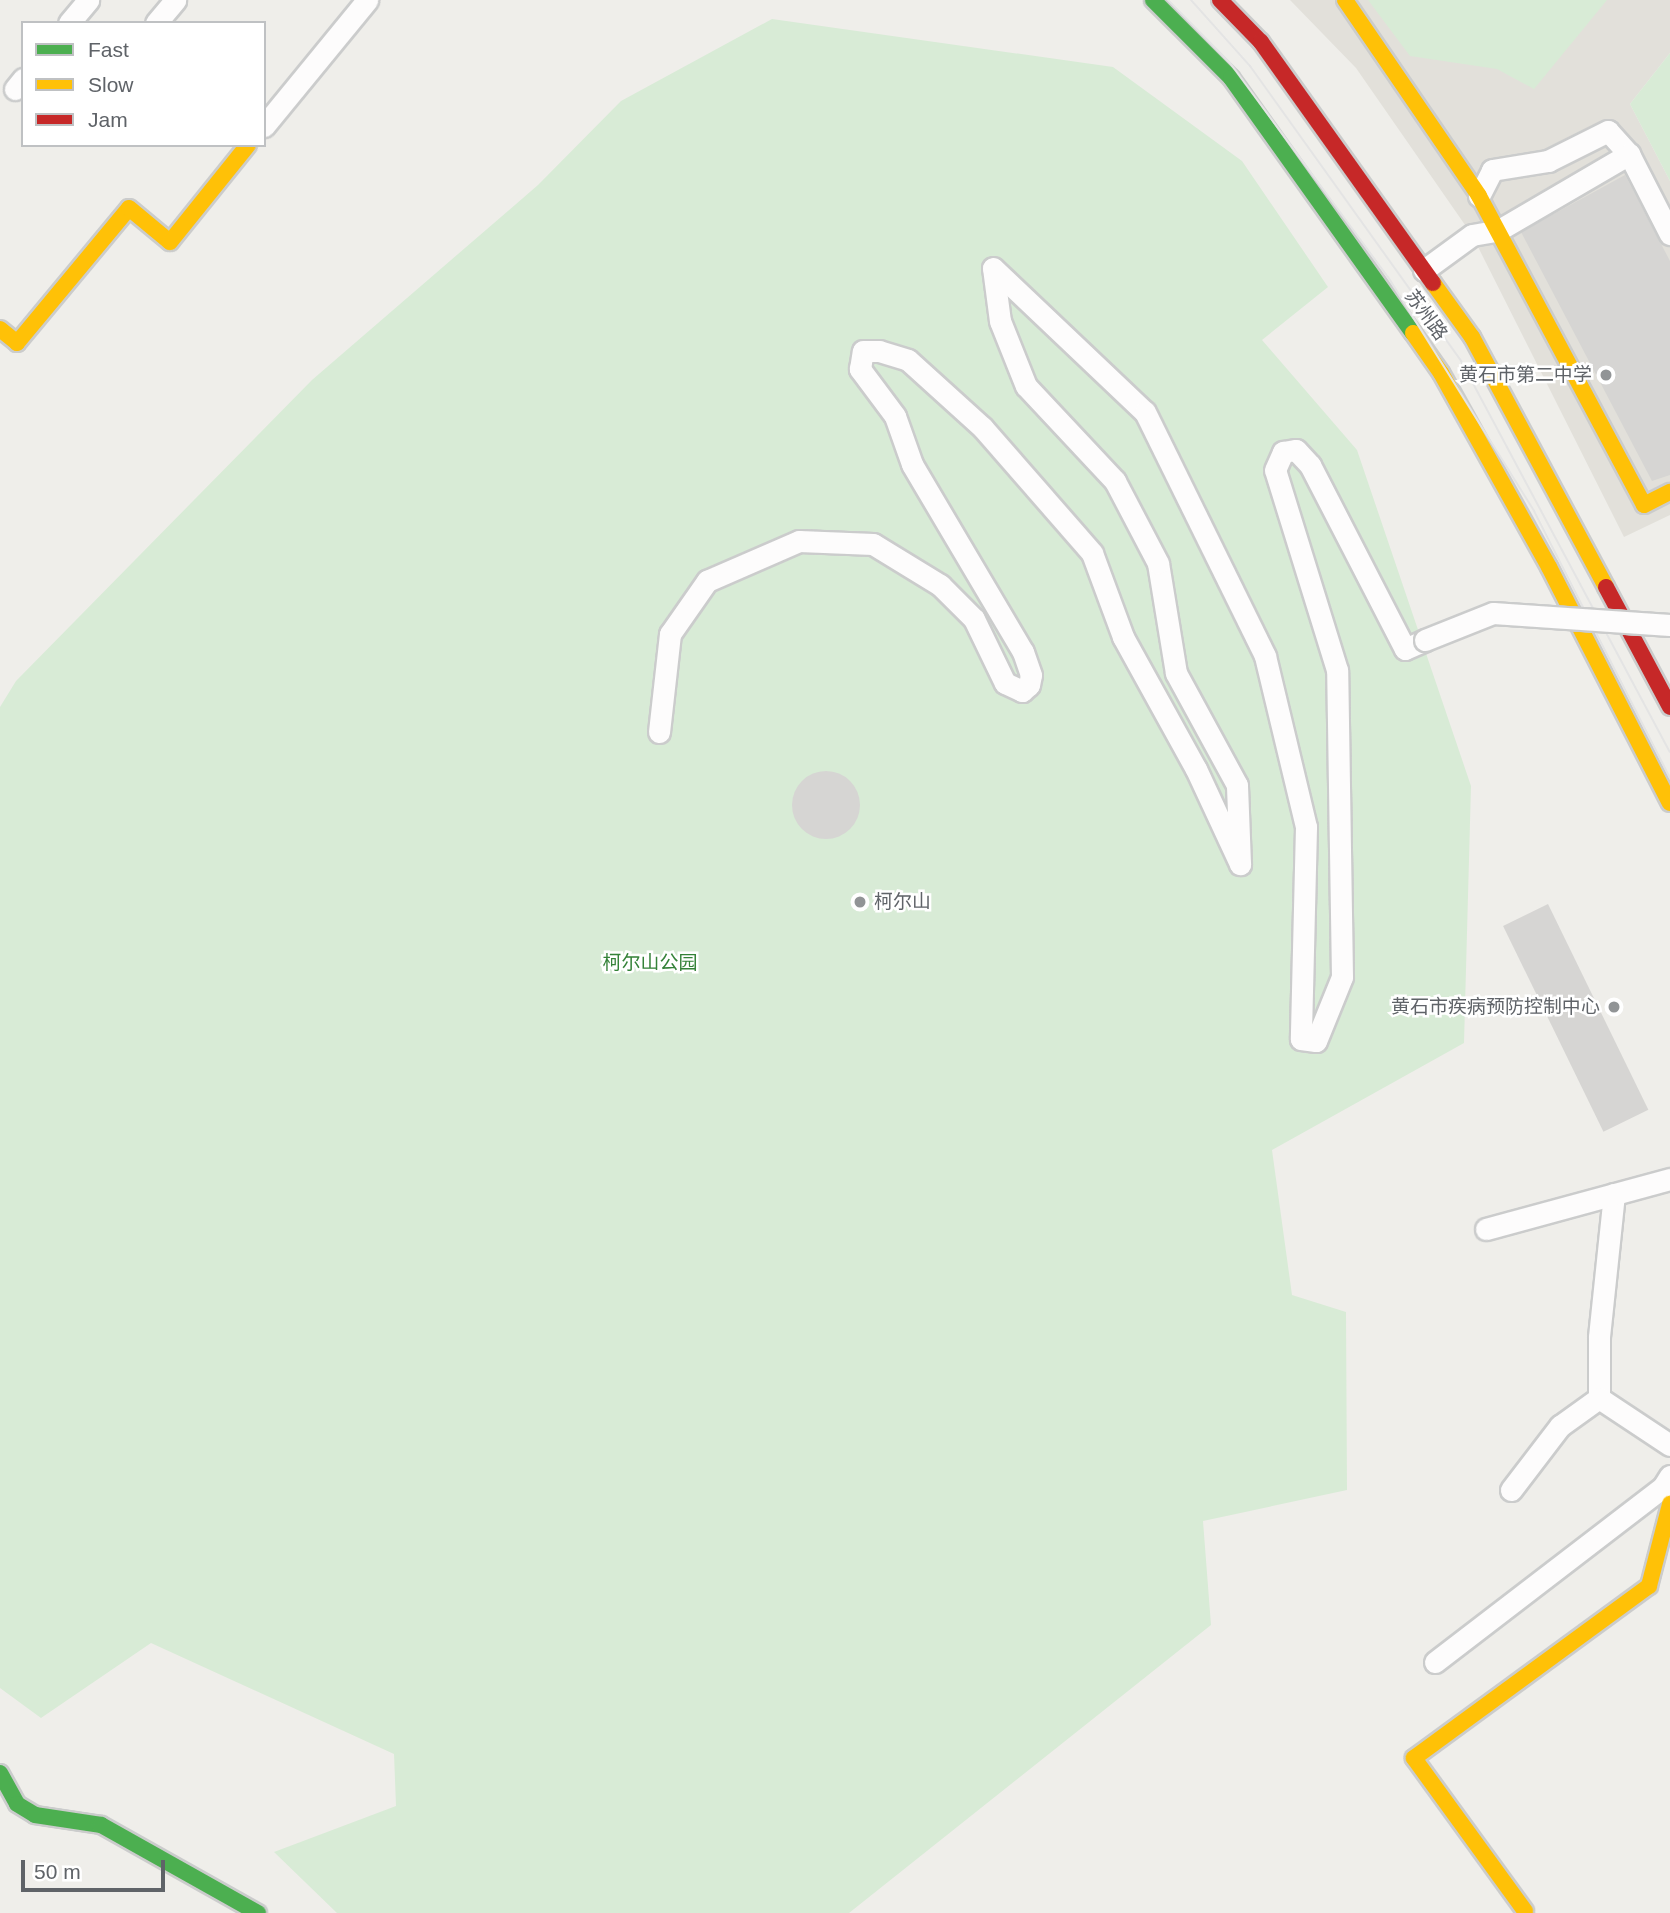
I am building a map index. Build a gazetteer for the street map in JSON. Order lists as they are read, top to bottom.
{
  "streets": {
    "street": ["苏州路"]
  },
  "parks": ["柯尔山公园"],
  "places": ["黄石市第二中学", "柯尔山", "黄石市疾病预防控制中心"],
  "legend": ["Fast", "Slow", "Jam"],
  "scale_bar": "50 m"
}
